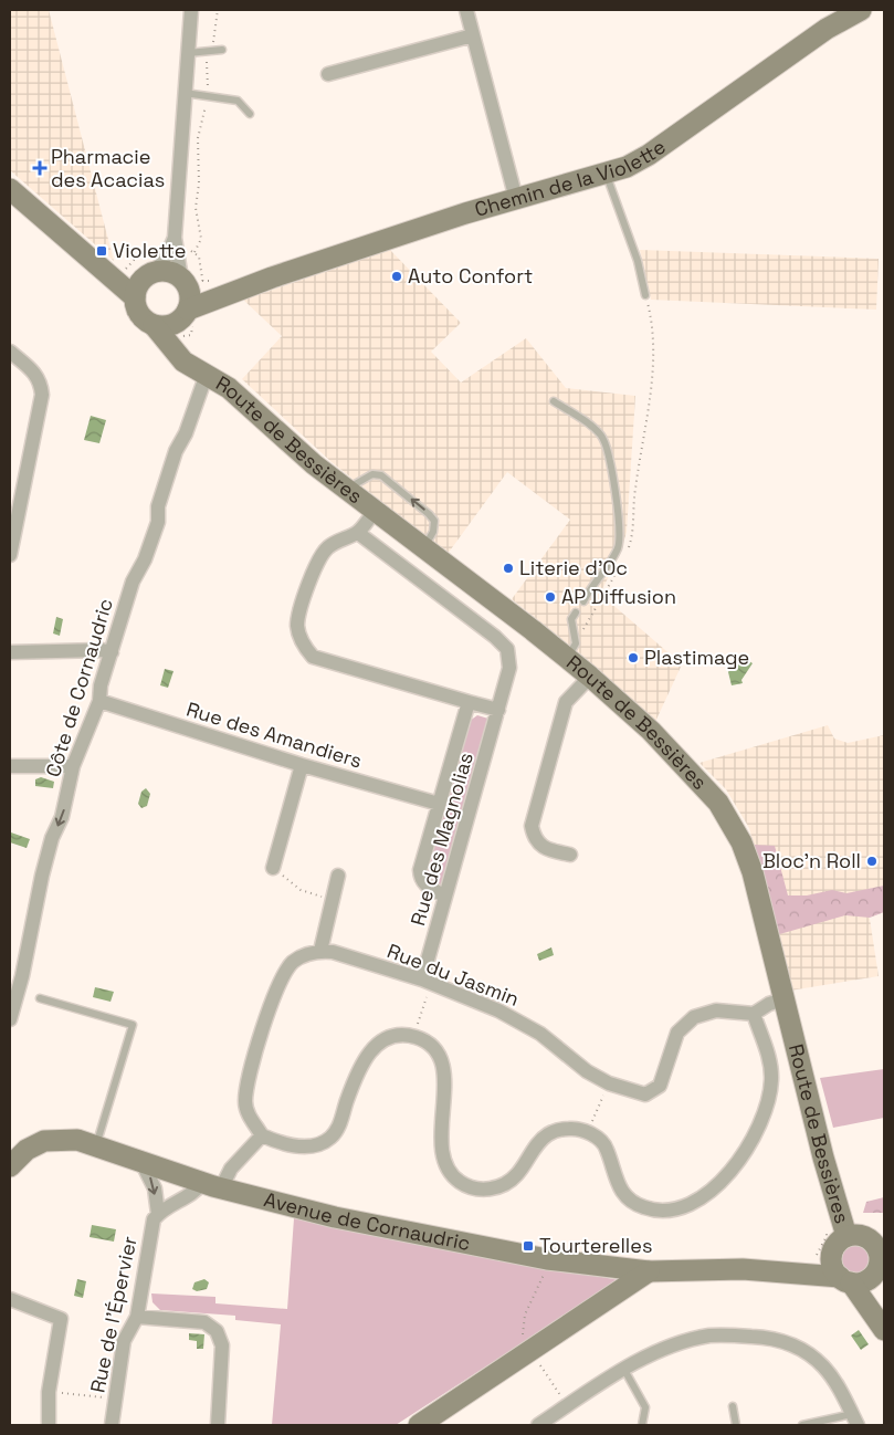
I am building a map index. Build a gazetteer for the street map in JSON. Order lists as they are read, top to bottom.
{
  "streets": {
    "street": [
      "Chemin de la Violette",
      "Route de Bessières",
      "Côte de Cornaudric",
      "Rue des Amandiers",
      "Rue des Magnolias",
      "Rue du Jasmin",
      "Avenue de Cornaudric",
      "Rue de l'Épervier"
    ]
  },
  "crossings": [
    ["Chemin de la Violette", "Route de Bessières"],
    ["Route de Bessières", "Côte de Cornaudric"],
    ["Route de Bessières", "Avenue de Cornaudric"],
    ["Côte de Cornaudric", "Rue des Amandiers"],
    ["Rue des Magnolias", "Rue du Jasmin"],
    ["Avenue de Cornaudric", "Rue de l'Épervier"]
  ],
  "one_way": ["Côte de Cornaudric"],
  "places": {
    "health": ["Pharmacie des Acacias"],
    "transit": ["Violette", "Tourterelles"],
    "other": [
      "Auto Confort",
      "Literie d'Oc",
      "AP Diffusion",
      "Plastimage",
      "Bloc'n Roll"
    ]
  }
}
